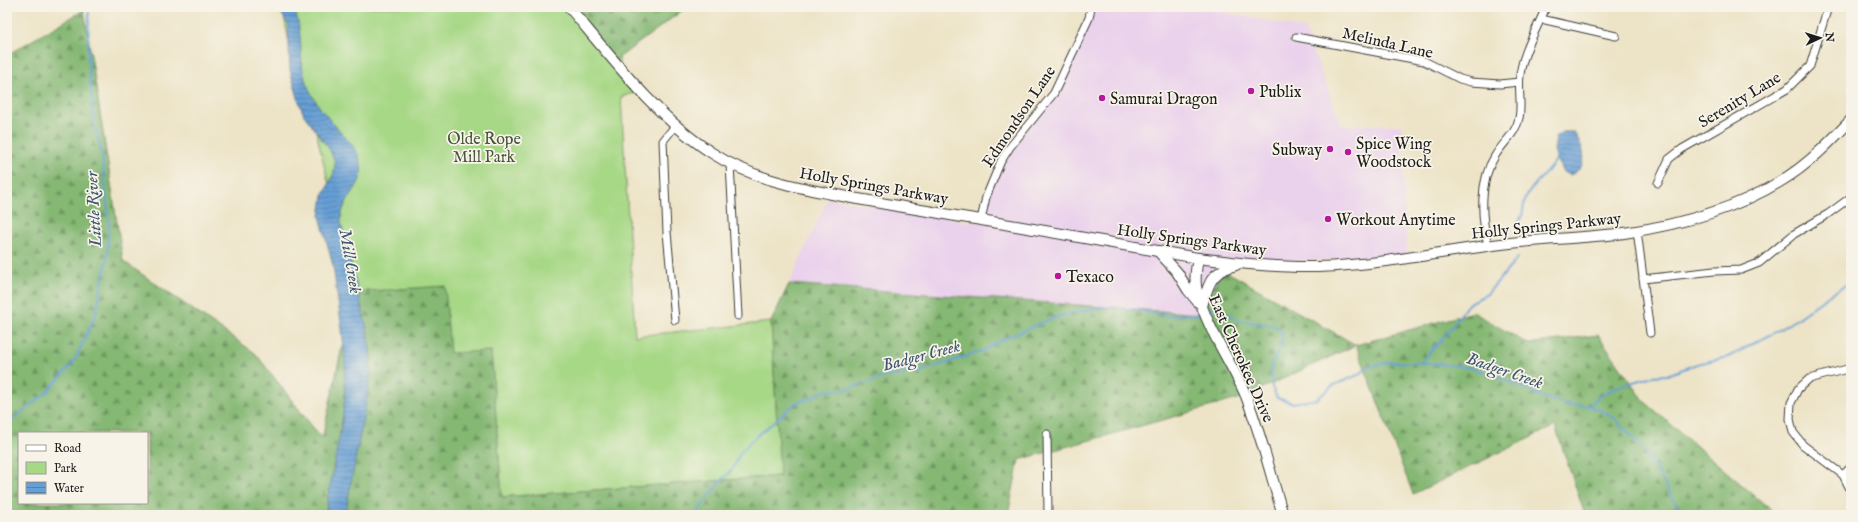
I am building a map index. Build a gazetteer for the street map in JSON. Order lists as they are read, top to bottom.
{
  "streets": {
    "main road": ["Holly Springs Parkway", "East Cherokee Drive"],
    "street": ["Melinda Lane", "Serenity Lane", "Edmondson Lane"]
  },
  "crossings": [
    ["Edmondson Lane", "Holly Springs Parkway"],
    ["Holly Springs Parkway", "East Cherokee Drive"]
  ],
  "water": ["Little River", "Mill Creek", "Badger Creek"],
  "parks": ["Olde Rope Mill Park"],
  "places": [
    "Publix",
    "Samurai Dragon",
    "Subway",
    "Spice Wing Woodstock",
    "Workout Anytime",
    "Texaco"
  ],
  "legend": ["Road", "Park", "Water"],
  "north": "right"
}
